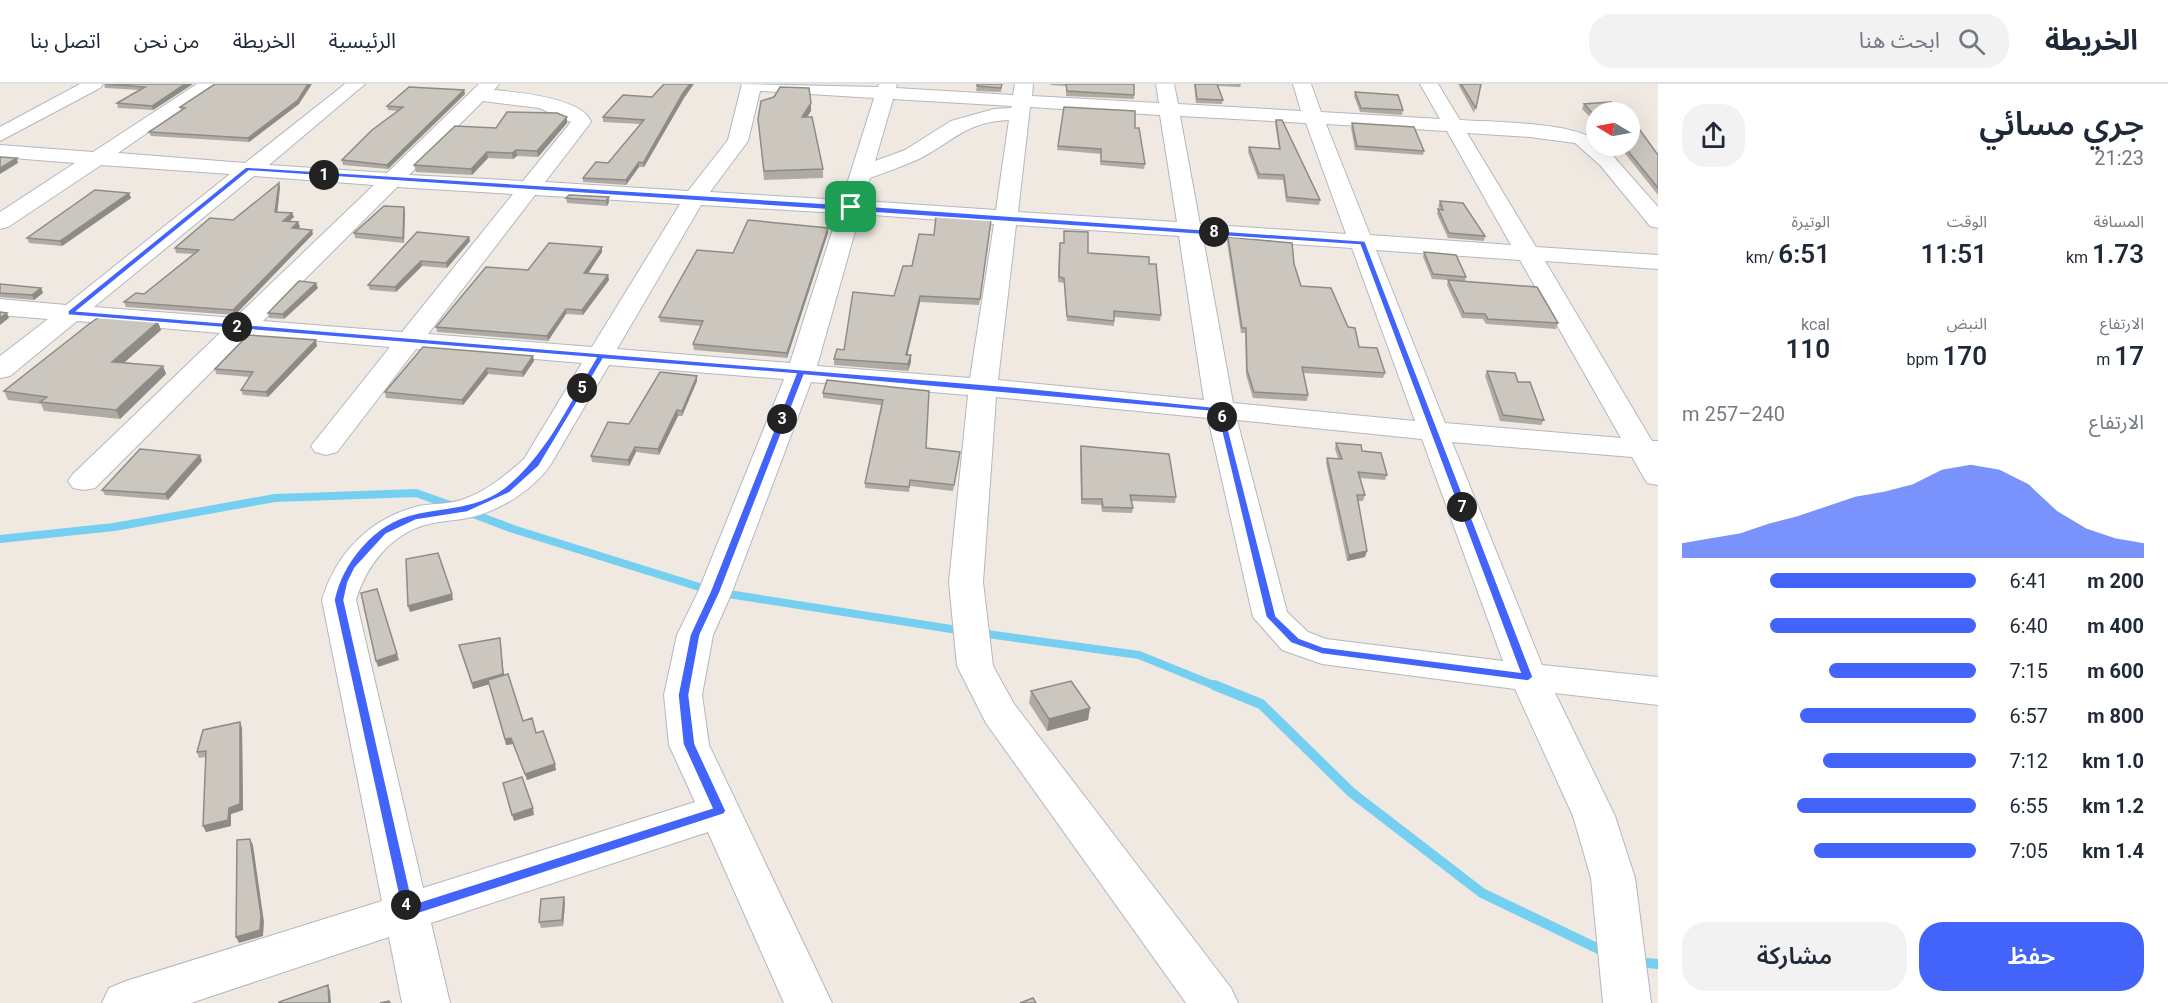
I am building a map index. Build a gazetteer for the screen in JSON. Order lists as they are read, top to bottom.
{
  "north": "left",
  "page": {
    "header": "الخريطة",
    "search": "ابحث هنا",
    "nav": [
      "الرئيسية",
      "الخريطة",
      "من نحن",
      "اتصل بنا"
    ],
    "heading": ["جري مسائي", "21:23"],
    "pins": [
      "1",
      "8",
      "2",
      "5",
      "6",
      "3",
      "7",
      "4"
    ],
    "stats": [
      ["المسافة", "1.73 km"],
      ["الوقت", "11:51"],
      ["الوتيرة", "6:51 /km"],
      ["الارتفاع", "17 m"],
      ["النبض", "170 bpm"],
      ["kcal", "110"]
    ],
    "chart": ["الارتفاع", "240–257 m"],
    "list": [
      {
        "name": "200 m",
        "note": "6:41"
      },
      {
        "name": "400 m",
        "note": "6:40"
      },
      {
        "name": "600 m",
        "note": "7:15"
      },
      {
        "name": "800 m",
        "note": "6:57"
      },
      {
        "name": "1.0 km",
        "note": "7:12"
      },
      {
        "name": "1.2 km",
        "note": "6:55"
      },
      {
        "name": "1.4 km",
        "note": "7:05"
      }
    ],
    "buttons": ["حفظ", "مشاركة"]
  }
}
